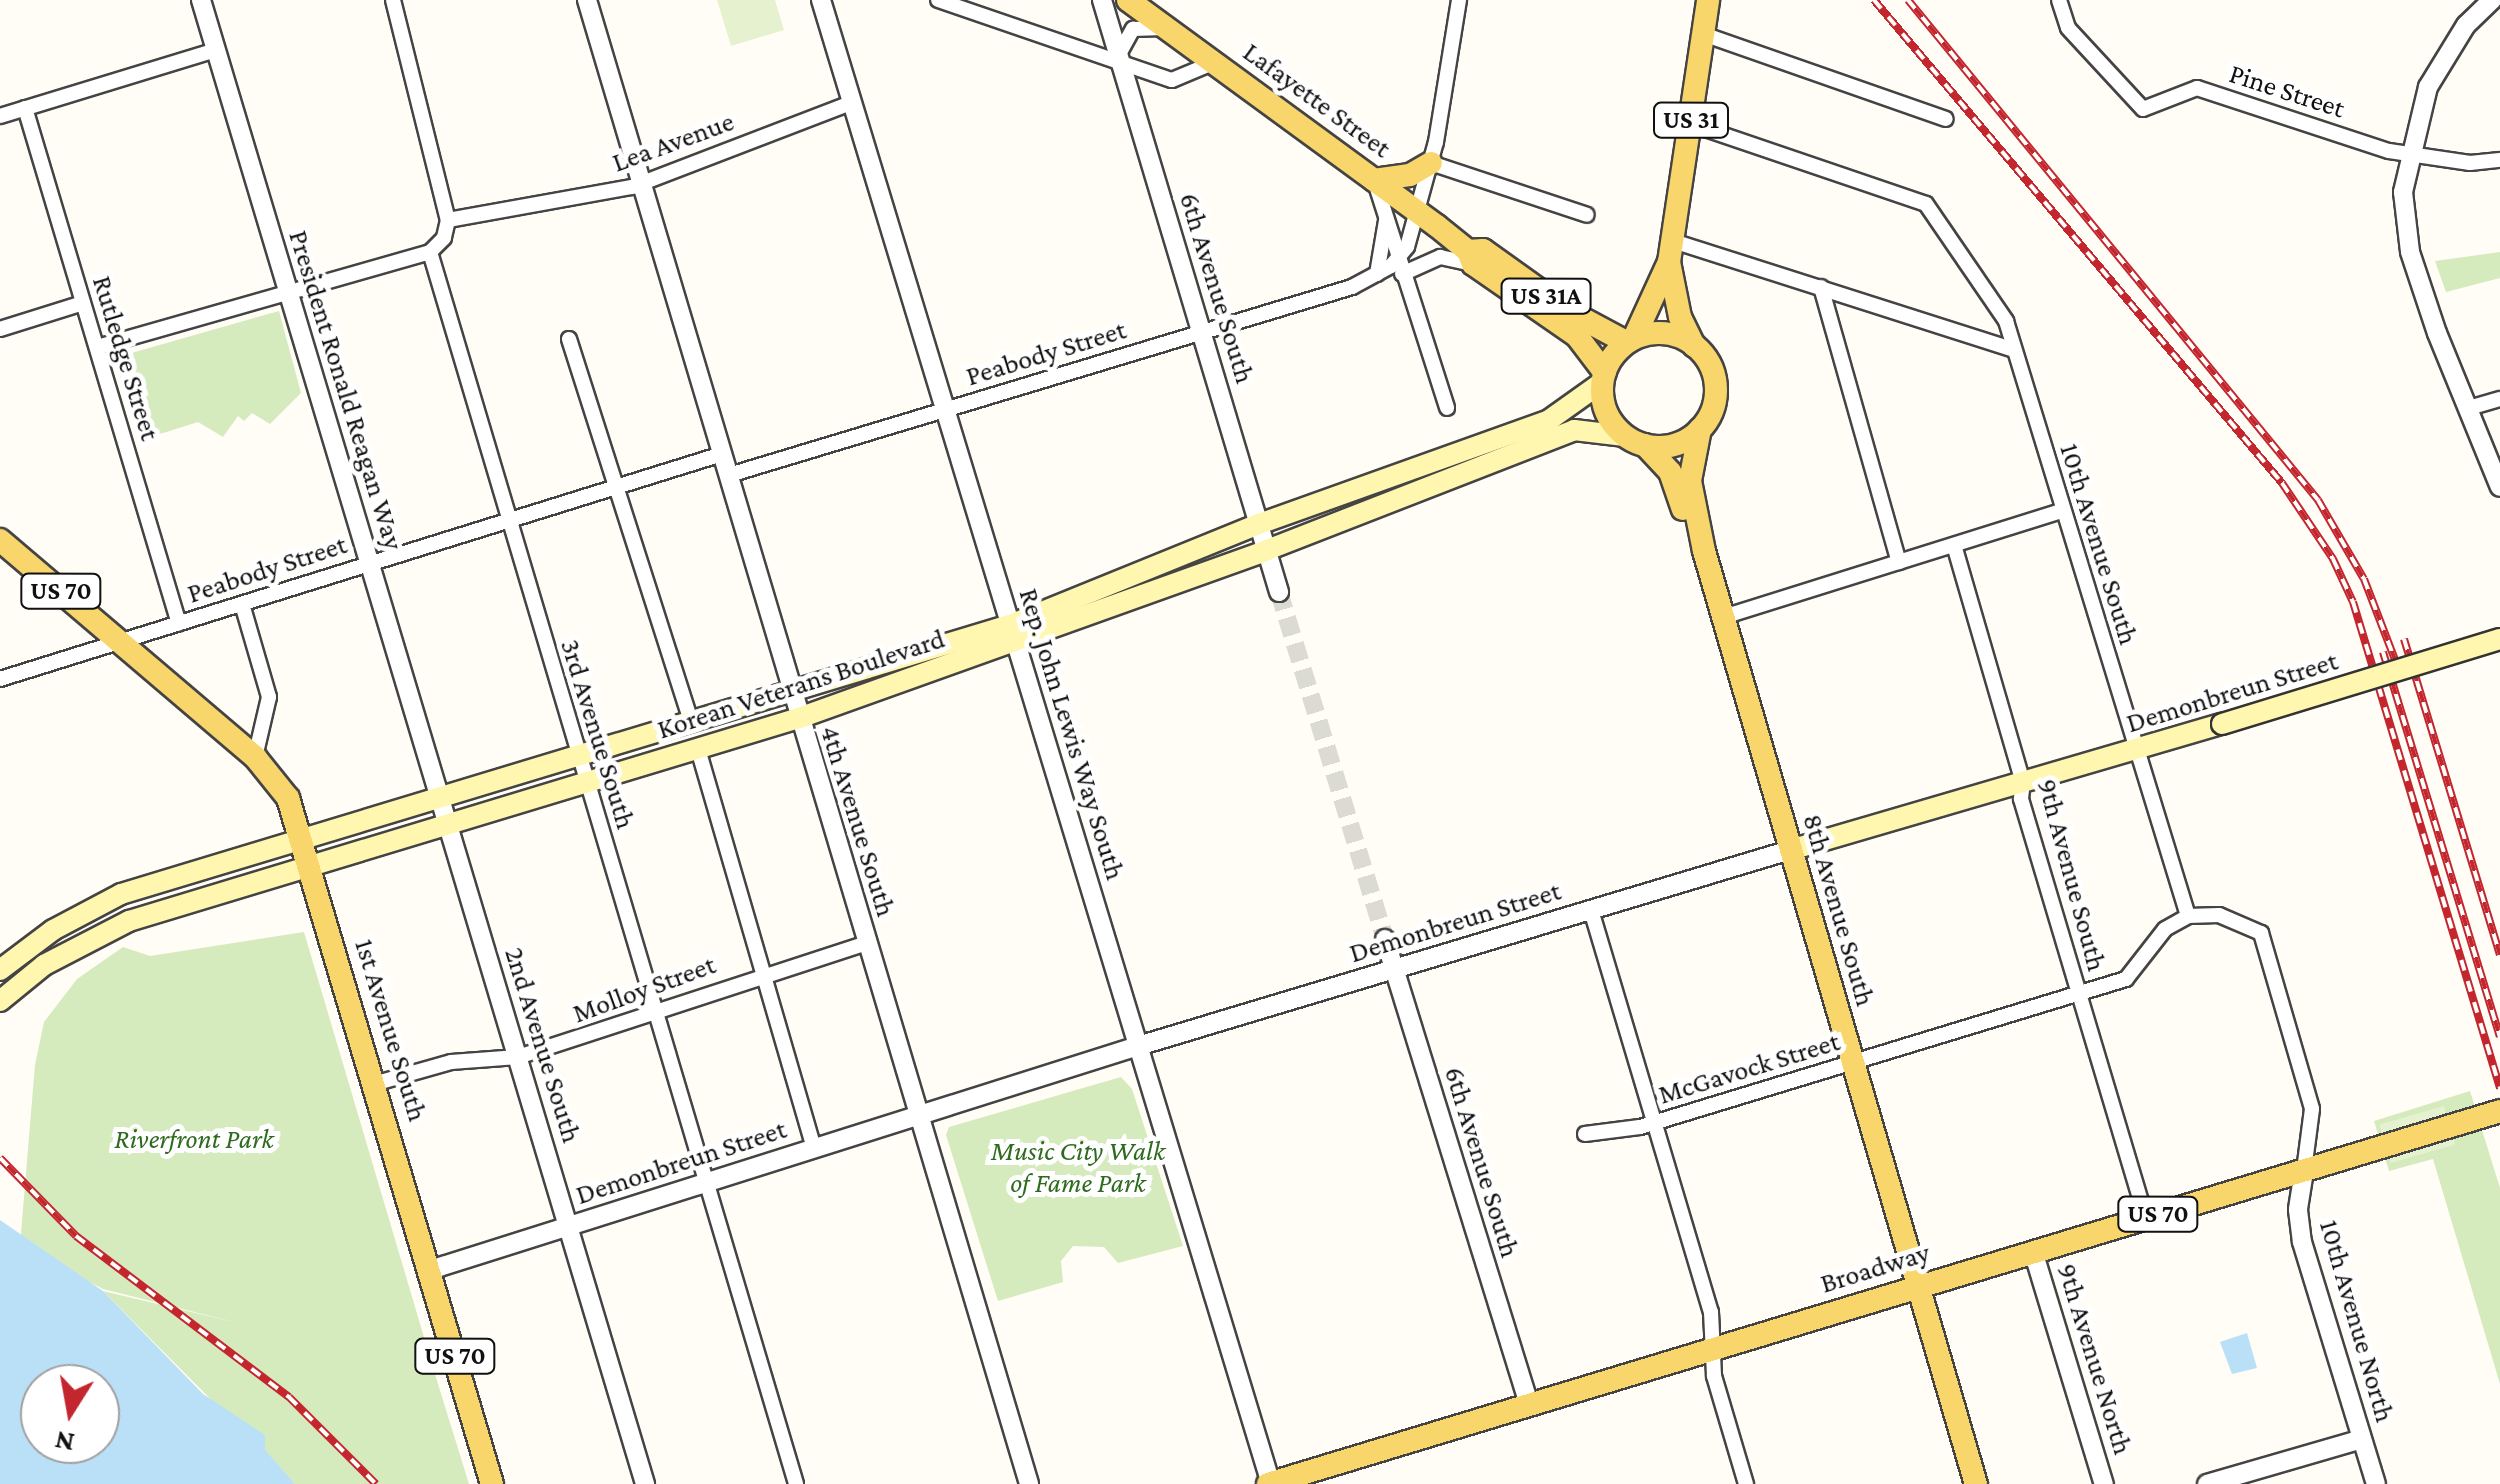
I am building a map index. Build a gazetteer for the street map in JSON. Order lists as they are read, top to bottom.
{
  "streets": {
    "main road": [
      "Lafayette Street",
      "US 31",
      "US 31A",
      "US 70",
      "Korean Veterans Boulevard",
      "Demonbreun Street",
      "8th Avenue South",
      "1st Avenue South",
      "Broadway"
    ],
    "street": [
      "Pine Street",
      "Lea Avenue",
      "6th Avenue South",
      "Peabody Street",
      "Rutledge Street",
      "President Ronald Reagan Way",
      "10th Avenue South",
      "3rd Avenue South",
      "Rep. John Lewis Way South",
      "4th Avenue South",
      "9th Avenue South",
      "Molloy Street",
      "2nd Avenue South",
      "McGavock Street",
      "10th Avenue North",
      "9th Avenue North"
    ]
  },
  "crossings": [
    ["Lafayette Street", "US 31"],
    ["Lafayette Street", "Peabody Street"],
    ["Lafayette Street", "Korean Veterans Boulevard"],
    ["Lafayette Street", "8th Avenue South"],
    ["US 31", "10th Avenue South"],
    ["US 31", "Korean Veterans Boulevard"],
    ["US 31", "8th Avenue South"],
    ["US 31", "Broadway"],
    ["Lea Avenue", "Rep. John Lewis Way South"],
    ["Lea Avenue", "4th Avenue South"],
    ["6th Avenue South", "Peabody Street"],
    ["6th Avenue South", "Korean Veterans Boulevard"],
    ["6th Avenue South", "Demonbreun Street"],
    ["6th Avenue South", "Broadway"],
    ["Peabody Street", "Rutledge Street"],
    ["Peabody Street", "President Ronald Reagan Way"],
    ["Peabody Street", "US 70"],
    ["Peabody Street", "3rd Avenue South"],
    ["Peabody Street", "Rep. John Lewis Way South"],
    ["Peabody Street", "4th Avenue South"],
    ["President Ronald Reagan Way", "Korean Veterans Boulevard"],
    ["President Ronald Reagan Way", "2nd Avenue South"],
    ["10th Avenue South", "Demonbreun Street"],
    ["10th Avenue South", "McGavock Street"],
    ["US 70", "1st Avenue South"],
    ["Korean Veterans Boulevard", "3rd Avenue South"],
    ["Korean Veterans Boulevard", "Rep. John Lewis Way South"],
    ["Korean Veterans Boulevard", "4th Avenue South"],
    ["Korean Veterans Boulevard", "8th Avenue South"],
    ["Korean Veterans Boulevard", "1st Avenue South"],
    ["Korean Veterans Boulevard", "2nd Avenue South"],
    ["Demonbreun Street", "3rd Avenue South"],
    ["Demonbreun Street", "Rep. John Lewis Way South"],
    ["Demonbreun Street", "4th Avenue South"],
    ["Demonbreun Street", "9th Avenue South"],
    ["Demonbreun Street", "8th Avenue South"],
    ["Demonbreun Street", "1st Avenue South"],
    ["Demonbreun Street", "2nd Avenue South"],
    ["3rd Avenue South", "Molloy Street"],
    ["Rep. John Lewis Way South", "Broadway"],
    ["4th Avenue South", "Molloy Street"],
    ["9th Avenue South", "McGavock Street"],
    ["9th Avenue South", "Broadway"],
    ["8th Avenue South", "McGavock Street"],
    ["8th Avenue South", "Broadway"],
    ["Molloy Street", "1st Avenue South"],
    ["Molloy Street", "2nd Avenue South"],
    ["Broadway", "10th Avenue North"],
    ["Broadway", "9th Avenue North"]
  ],
  "parks": ["Riverfront Park", "Music City Walk of Fame Park"],
  "north": "bottom"
}
